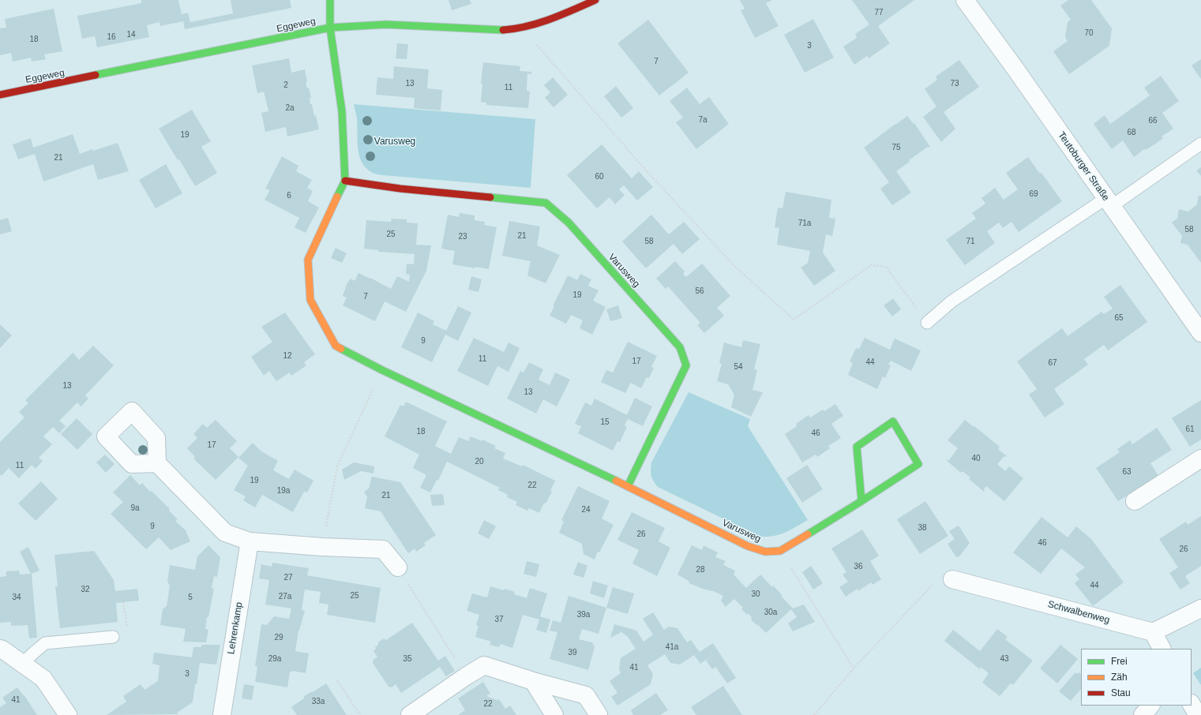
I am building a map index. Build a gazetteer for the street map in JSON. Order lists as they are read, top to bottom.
{
  "streets": {
    "street": [
      "Eggeweg",
      "Teutoburger Straße",
      "Varusweg",
      "Schwalbenweg",
      "Lehrenkamp"
    ]
  },
  "crossings": [
    ["Eggeweg", "Varusweg"]
  ],
  "parks": ["Varusweg"],
  "house_numbers": [
    "77",
    "70",
    "14",
    "16",
    "18",
    "3",
    "7",
    "13",
    "73",
    "2",
    "11",
    "2a",
    "7a",
    "66",
    "68",
    "19",
    "75",
    "21",
    "60",
    "69",
    "6",
    "71a",
    "58",
    "25",
    "21",
    "23",
    "58",
    "71",
    "56",
    "19",
    "7",
    "65",
    "9",
    "12",
    "11",
    "17",
    "44",
    "67",
    "54",
    "13",
    "13",
    "15",
    "61",
    "18",
    "46",
    "17",
    "40",
    "20",
    "11",
    "63",
    "19",
    "22",
    "19a",
    "21",
    "9a",
    "24",
    "9",
    "38",
    "26",
    "46",
    "26",
    "36",
    "28",
    "27",
    "44",
    "32",
    "30",
    "25",
    "27a",
    "34",
    "5",
    "30a",
    "39a",
    "37",
    "29",
    "41a",
    "39",
    "29a",
    "35",
    "43",
    "41",
    "3",
    "41",
    "33a",
    "22"
  ],
  "legend": ["Frei", "Zäh", "Stau"]
}
